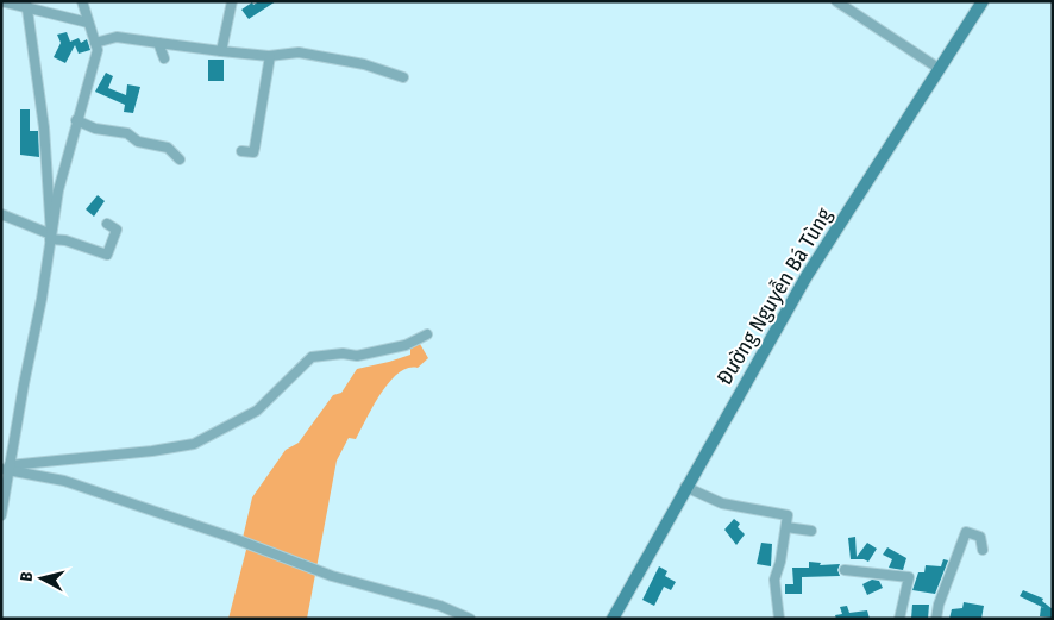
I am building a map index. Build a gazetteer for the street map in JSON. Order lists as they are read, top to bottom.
{
  "streets": {
    "main road": ["Đường Nguyễn Bá Tùng"]
  },
  "north": "left"
}
